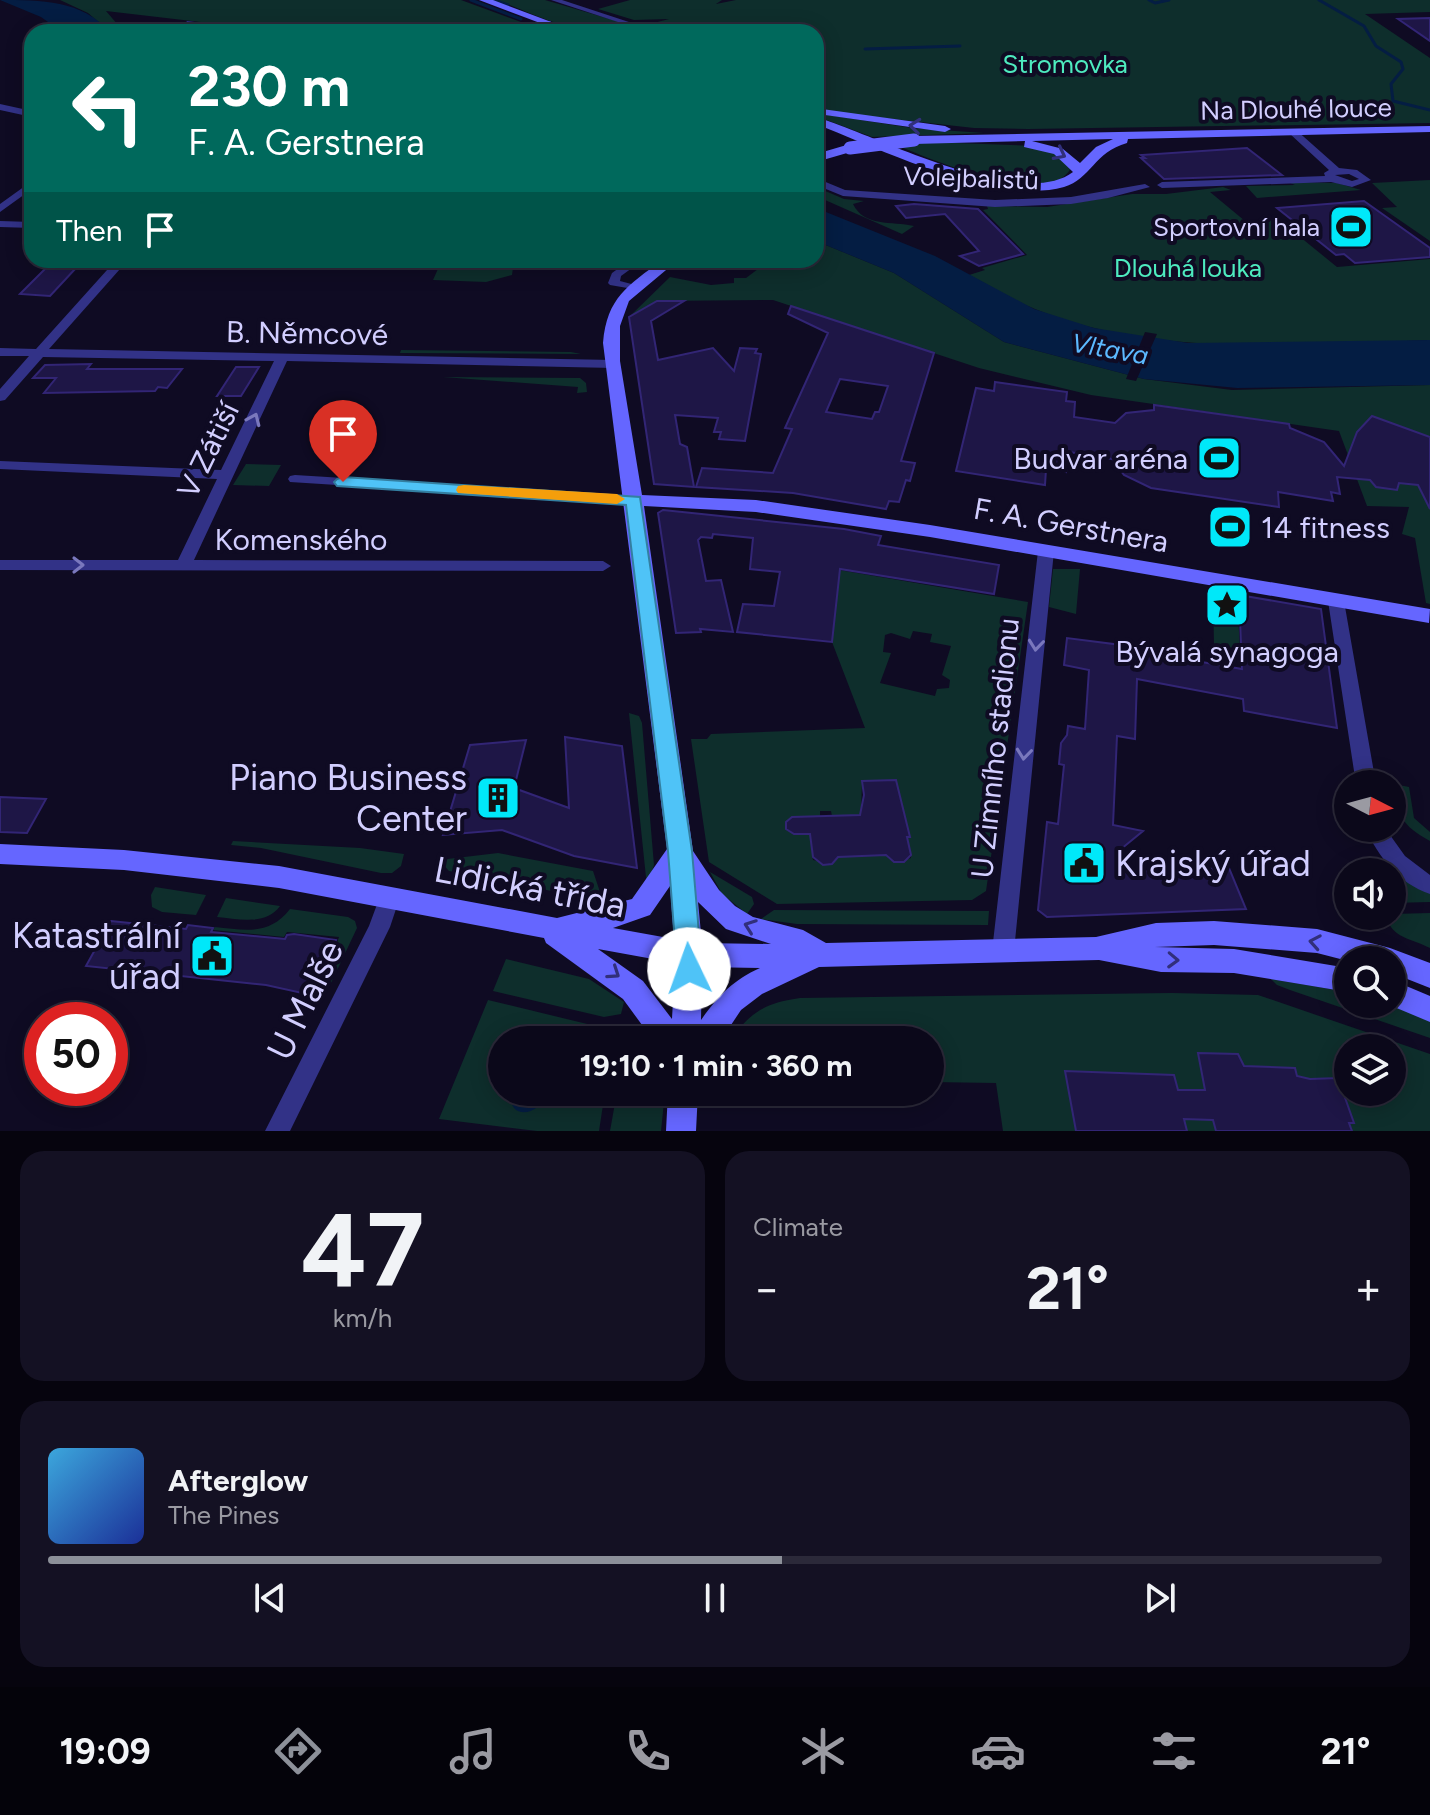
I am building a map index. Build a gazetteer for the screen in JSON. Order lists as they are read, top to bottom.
{
  "streets": {
    "main road": ["Na Dlouhé louce", "F. A. Gerstnera", "Lidická třída"],
    "street": [
      "Volejbalistů",
      "B. Němcové",
      "V Zátiší",
      "Komenského",
      "U Zimního stadionu",
      "U Malše"
    ]
  },
  "crossings": [
    ["Na Dlouhé louce", "Volejbalistů"],
    ["B. Němcové", "V Zátiší"],
    ["V Zátiší", "Komenského"],
    ["F. A. Gerstnera", "U Zimního stadionu"],
    ["U Zimního stadionu", "Lidická třída"],
    ["Lidická třída", "U Malše"]
  ],
  "one_way": ["V Zátiší", "U Zimního stadionu"],
  "water": ["Vltava"],
  "parks": ["Stromovka", "Dlouhá louka"],
  "places": {
    "sports": ["Sportovní hala", "Budvar aréna", "14 fitness"],
    "place": ["Bývalá synagoga"],
    "building": ["Piano Business Center"],
    "public building": ["Krajský úřad", "Katastrální úřad"]
  },
  "north": "right",
  "page": {
    "turn": ["230 m", "F. A. Gerstnera"],
    "then": "Then",
    "limit": "50",
    "trip": "19:10 · 1 min · 360 m",
    "tile": [
      ["47", "km/h"],
      "Climate"
    ],
    "heat": ["−", "21°", "+"],
    "song": ["Afterglow", "The Pines"],
    "tabs": ["19:09", "21°"]
  }
}
